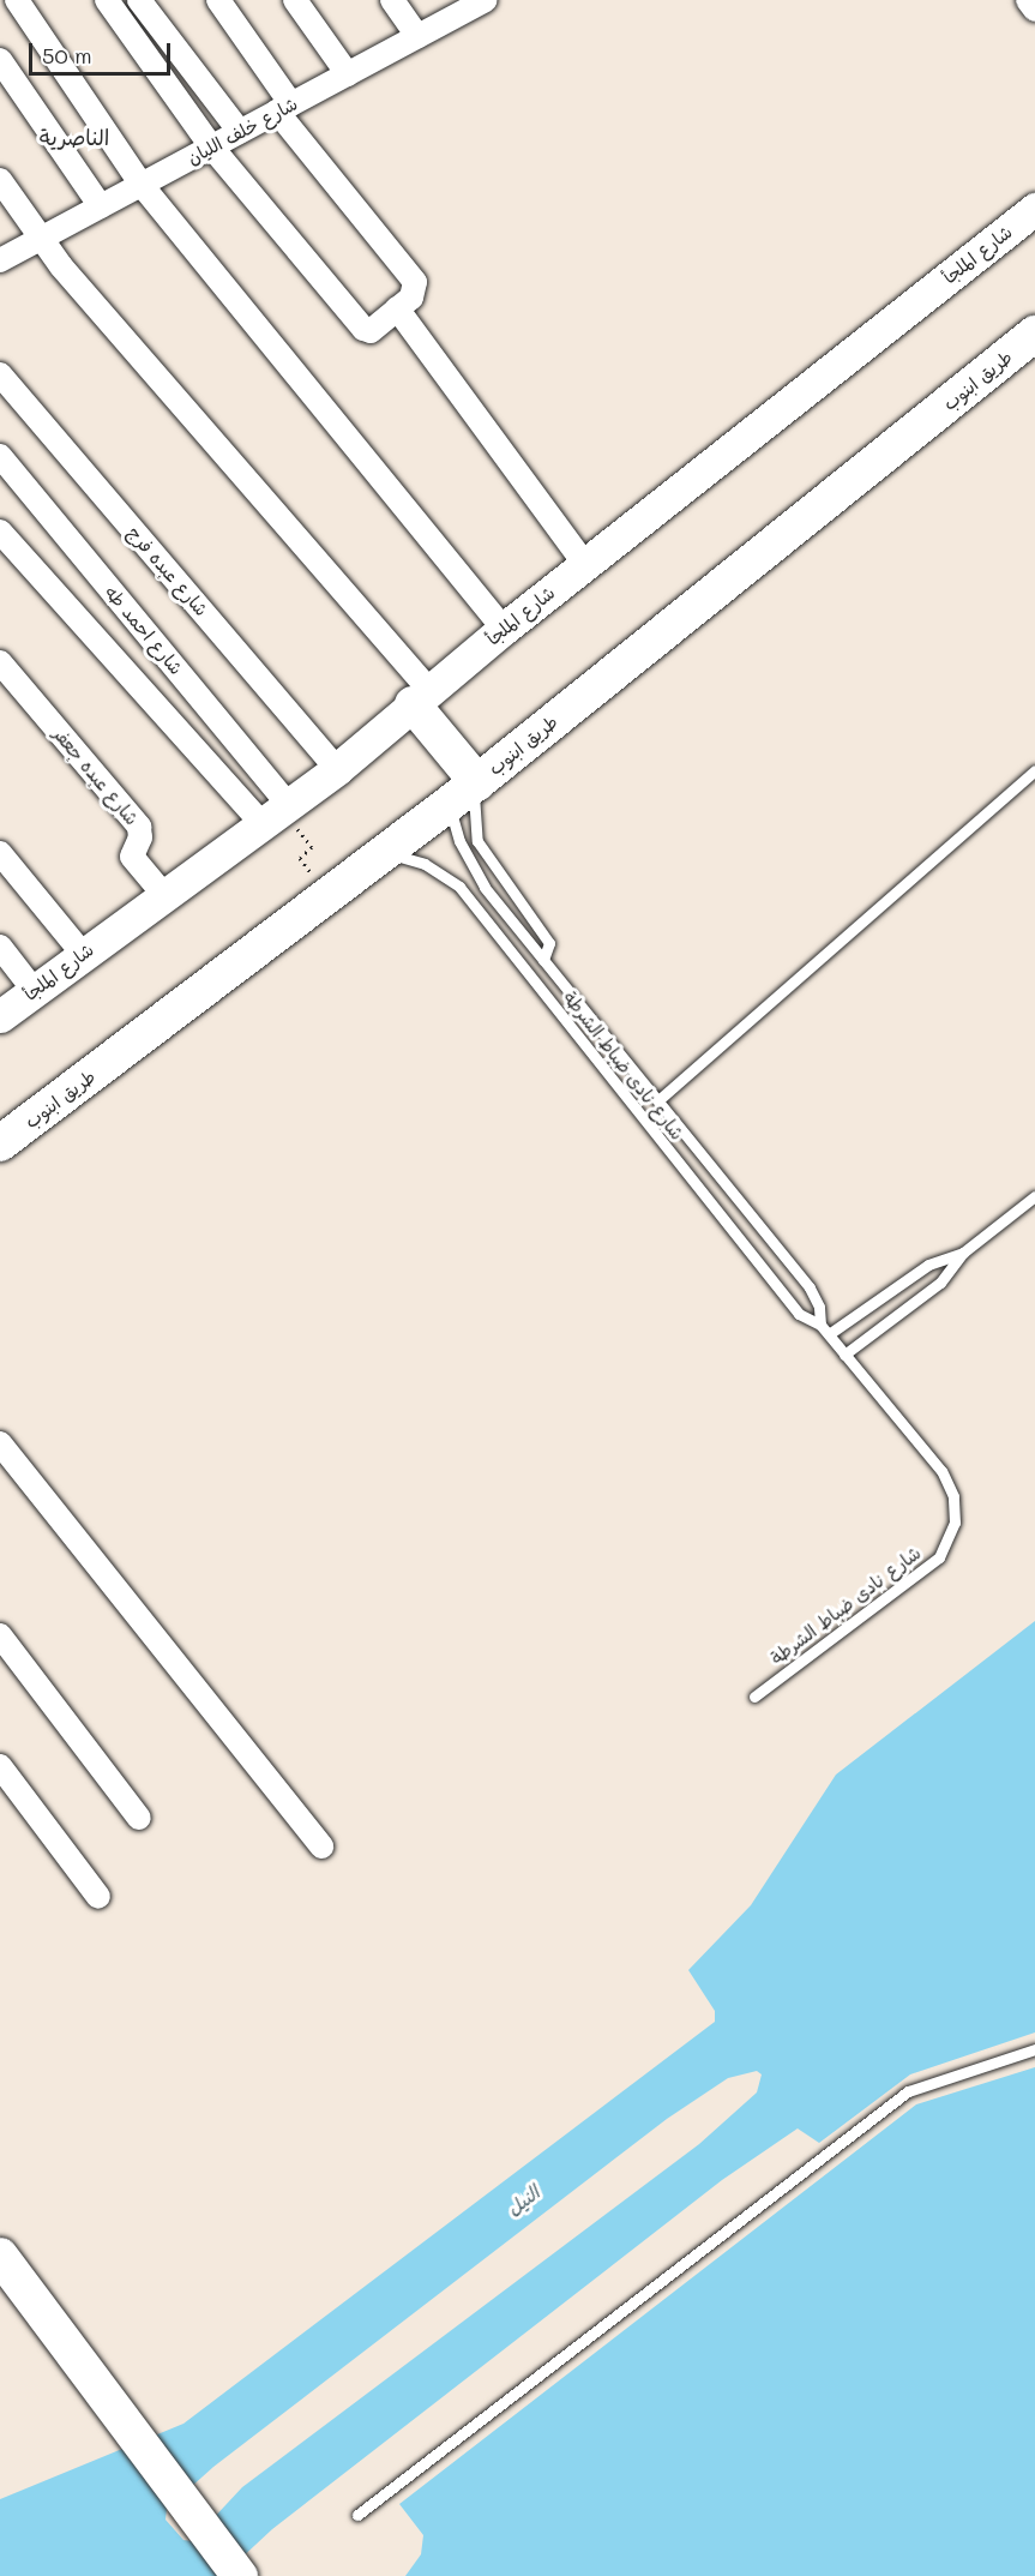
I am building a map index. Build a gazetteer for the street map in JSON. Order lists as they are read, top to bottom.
{
  "streets": {
    "main road": ["طريق ابنوب"],
    "street": [
      "شارع خلف الليان",
      "شارع الملجأ",
      "شارع عبده فرج",
      "شارع احمد طه",
      "شارع عبده جعفر"
    ],
    "lane": ["شارع نادى ضباط الشرطة"]
  },
  "crossings": [
    ["شارع الملجأ", "شارع عبده فرج"],
    ["شارع الملجأ", "شارع احمد طه"],
    ["شارع الملجأ", "شارع عبده جعفر"],
    ["طريق ابنوب", "شارع نادى ضباط الشرطة"]
  ],
  "districts": ["الناصرية"],
  "water": ["النيل"],
  "scale_bar": "50 m"
}
